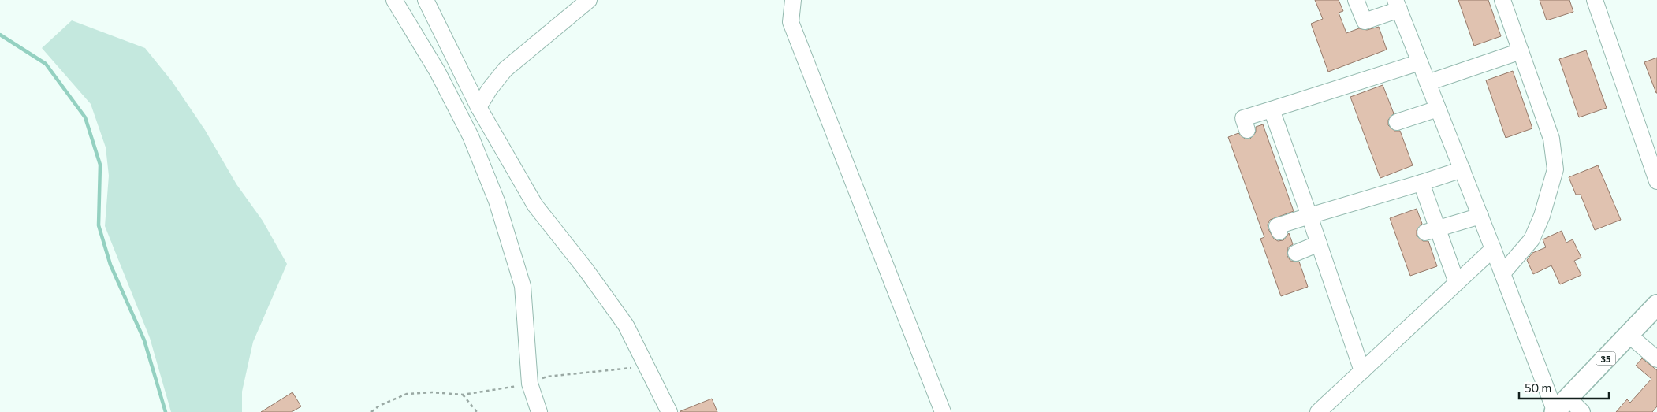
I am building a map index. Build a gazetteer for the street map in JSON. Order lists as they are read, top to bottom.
{
  "streets": {
    "main road": ["35"]
  },
  "scale_bar": "50 m"
}
